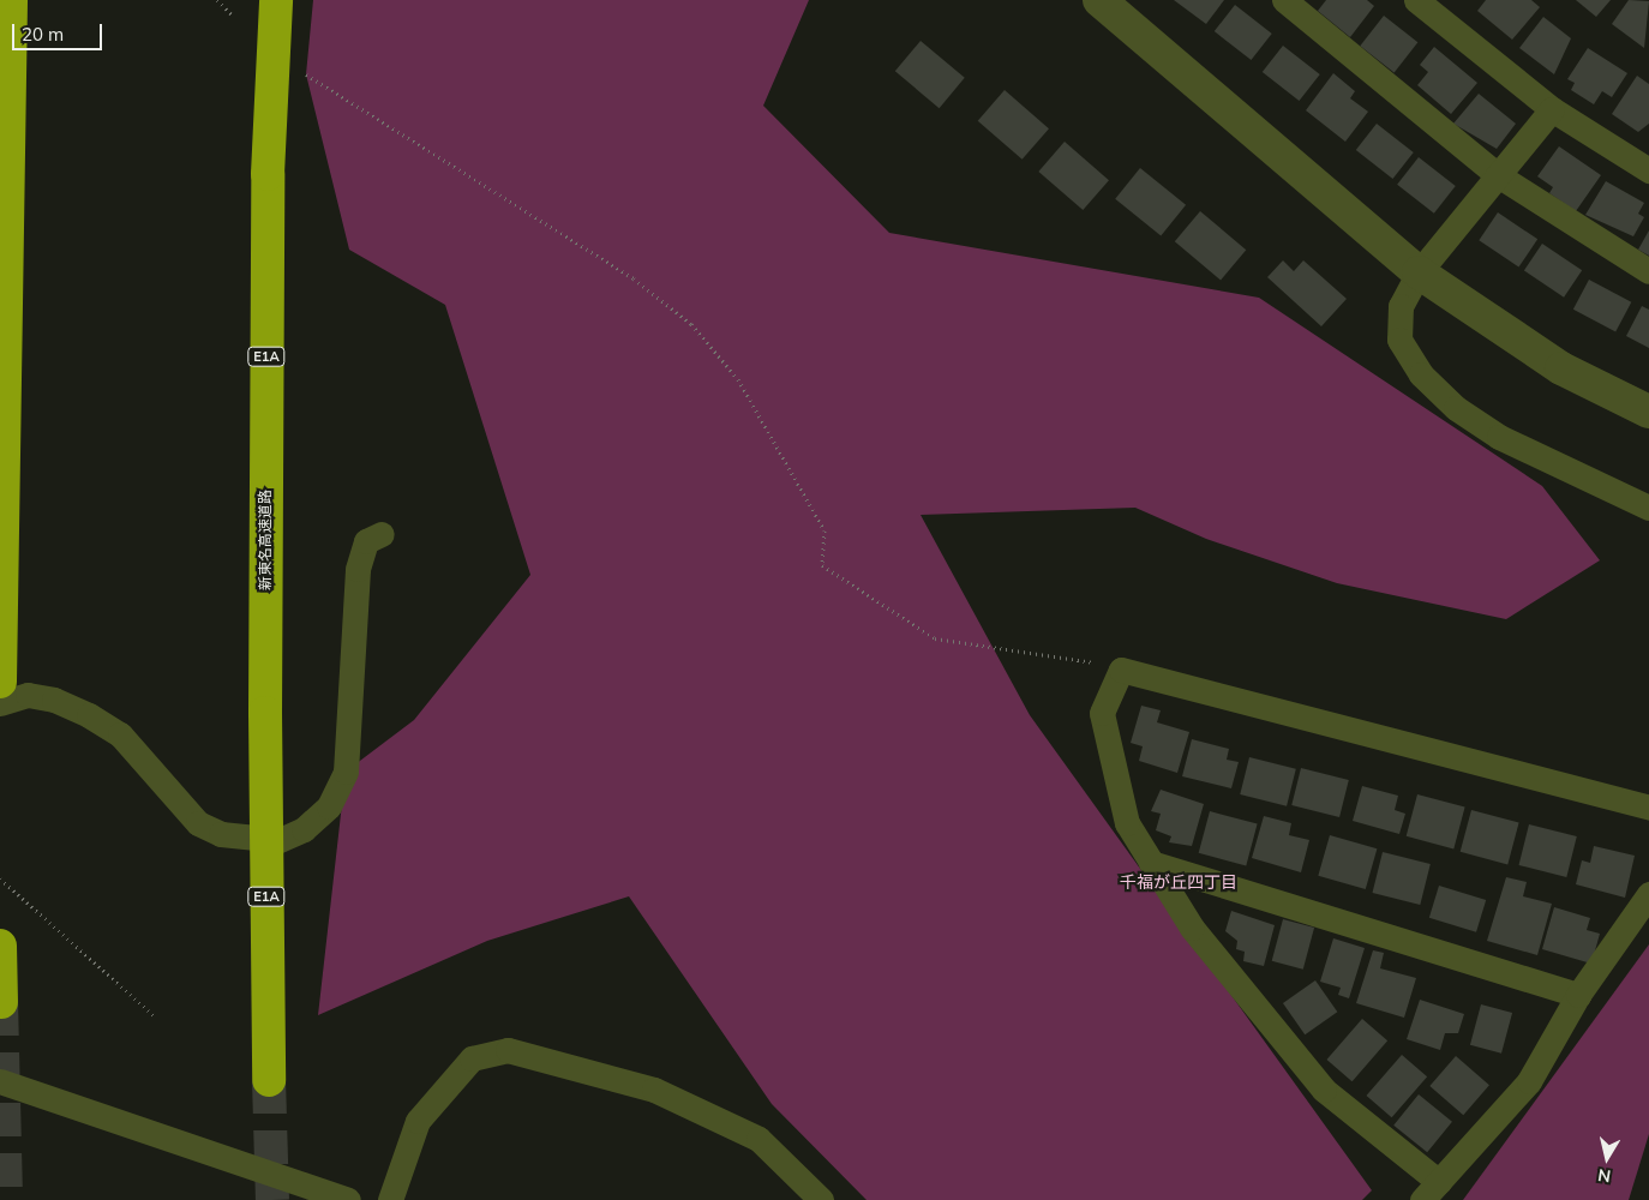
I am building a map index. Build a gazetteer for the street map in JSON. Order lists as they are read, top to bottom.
{
  "streets": {
    "highway": ["E1A", "新東名高速道路"]
  },
  "districts": ["千福が丘四丁目"],
  "scale_bar": "20 m",
  "north": "bottom"
}
